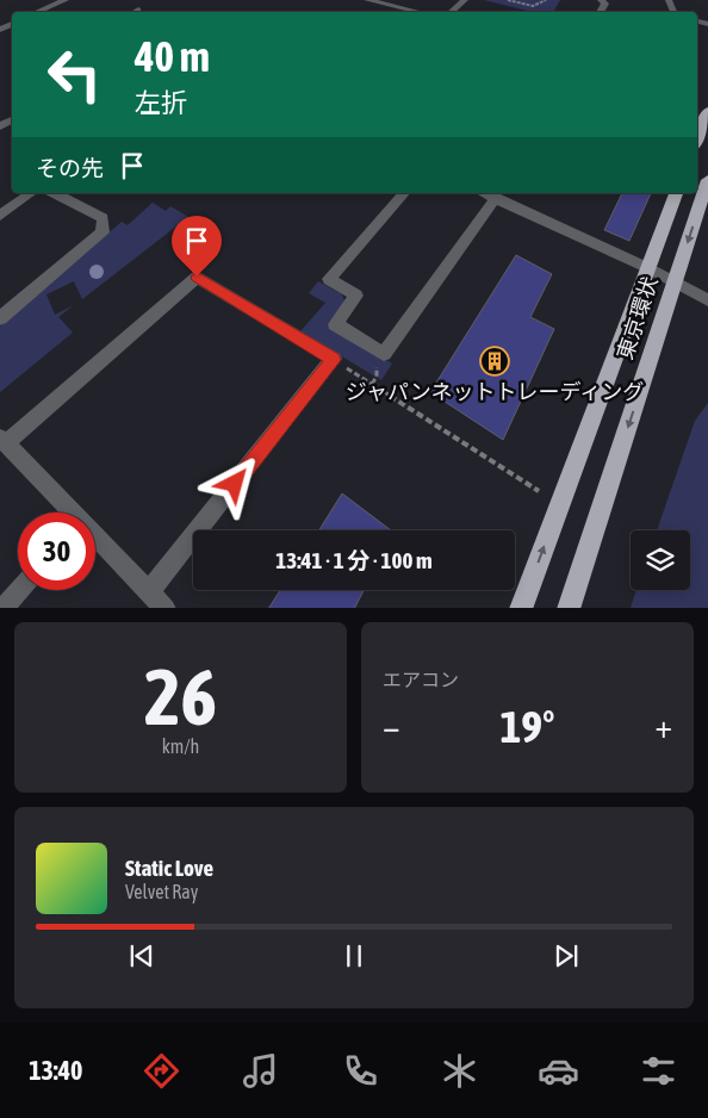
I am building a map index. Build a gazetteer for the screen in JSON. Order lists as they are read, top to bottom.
{
  "streets": {
    "highway": ["東京環状"]
  },
  "places": {
    "building": ["ジャパンネットトレーディング"]
  },
  "page": {
    "turn": ["40 m", "左折"],
    "then": "その先",
    "limit": "30",
    "trip": "13:41 · 1 分 · 100 m",
    "tile": [
      ["26", "km/h"],
      "エアコン"
    ],
    "heat": ["−", "19°", "+"],
    "song": ["Static Love", "Velvet Ray"],
    "tabs": "13:40"
  }
}
